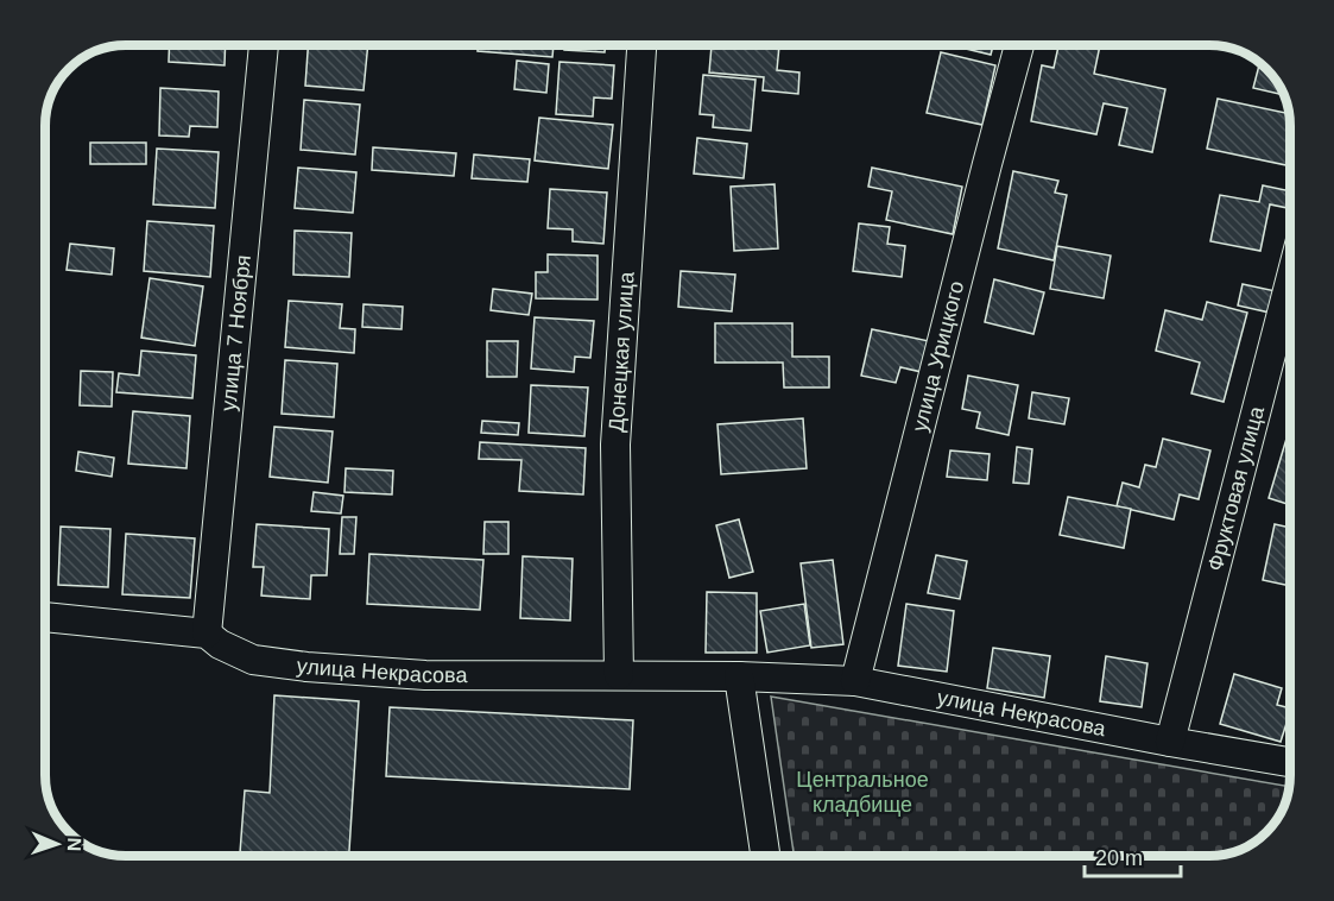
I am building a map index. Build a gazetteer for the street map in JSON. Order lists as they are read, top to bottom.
{
  "streets": {
    "street": [
      "улица 7 Ноября",
      "Донецкая улица",
      "улица Урицкого",
      "Фруктовая улица",
      "улица Некрасова"
    ]
  },
  "crossings": [
    ["улица 7 Ноября", "улица Некрасова"],
    ["Донецкая улица", "улица Некрасова"],
    ["улица Урицкого", "улица Некрасова"],
    ["Фруктовая улица", "улица Некрасова"]
  ],
  "parks": ["Центральное кладбище"],
  "scale_bar": "20 m",
  "north": "right"
}
